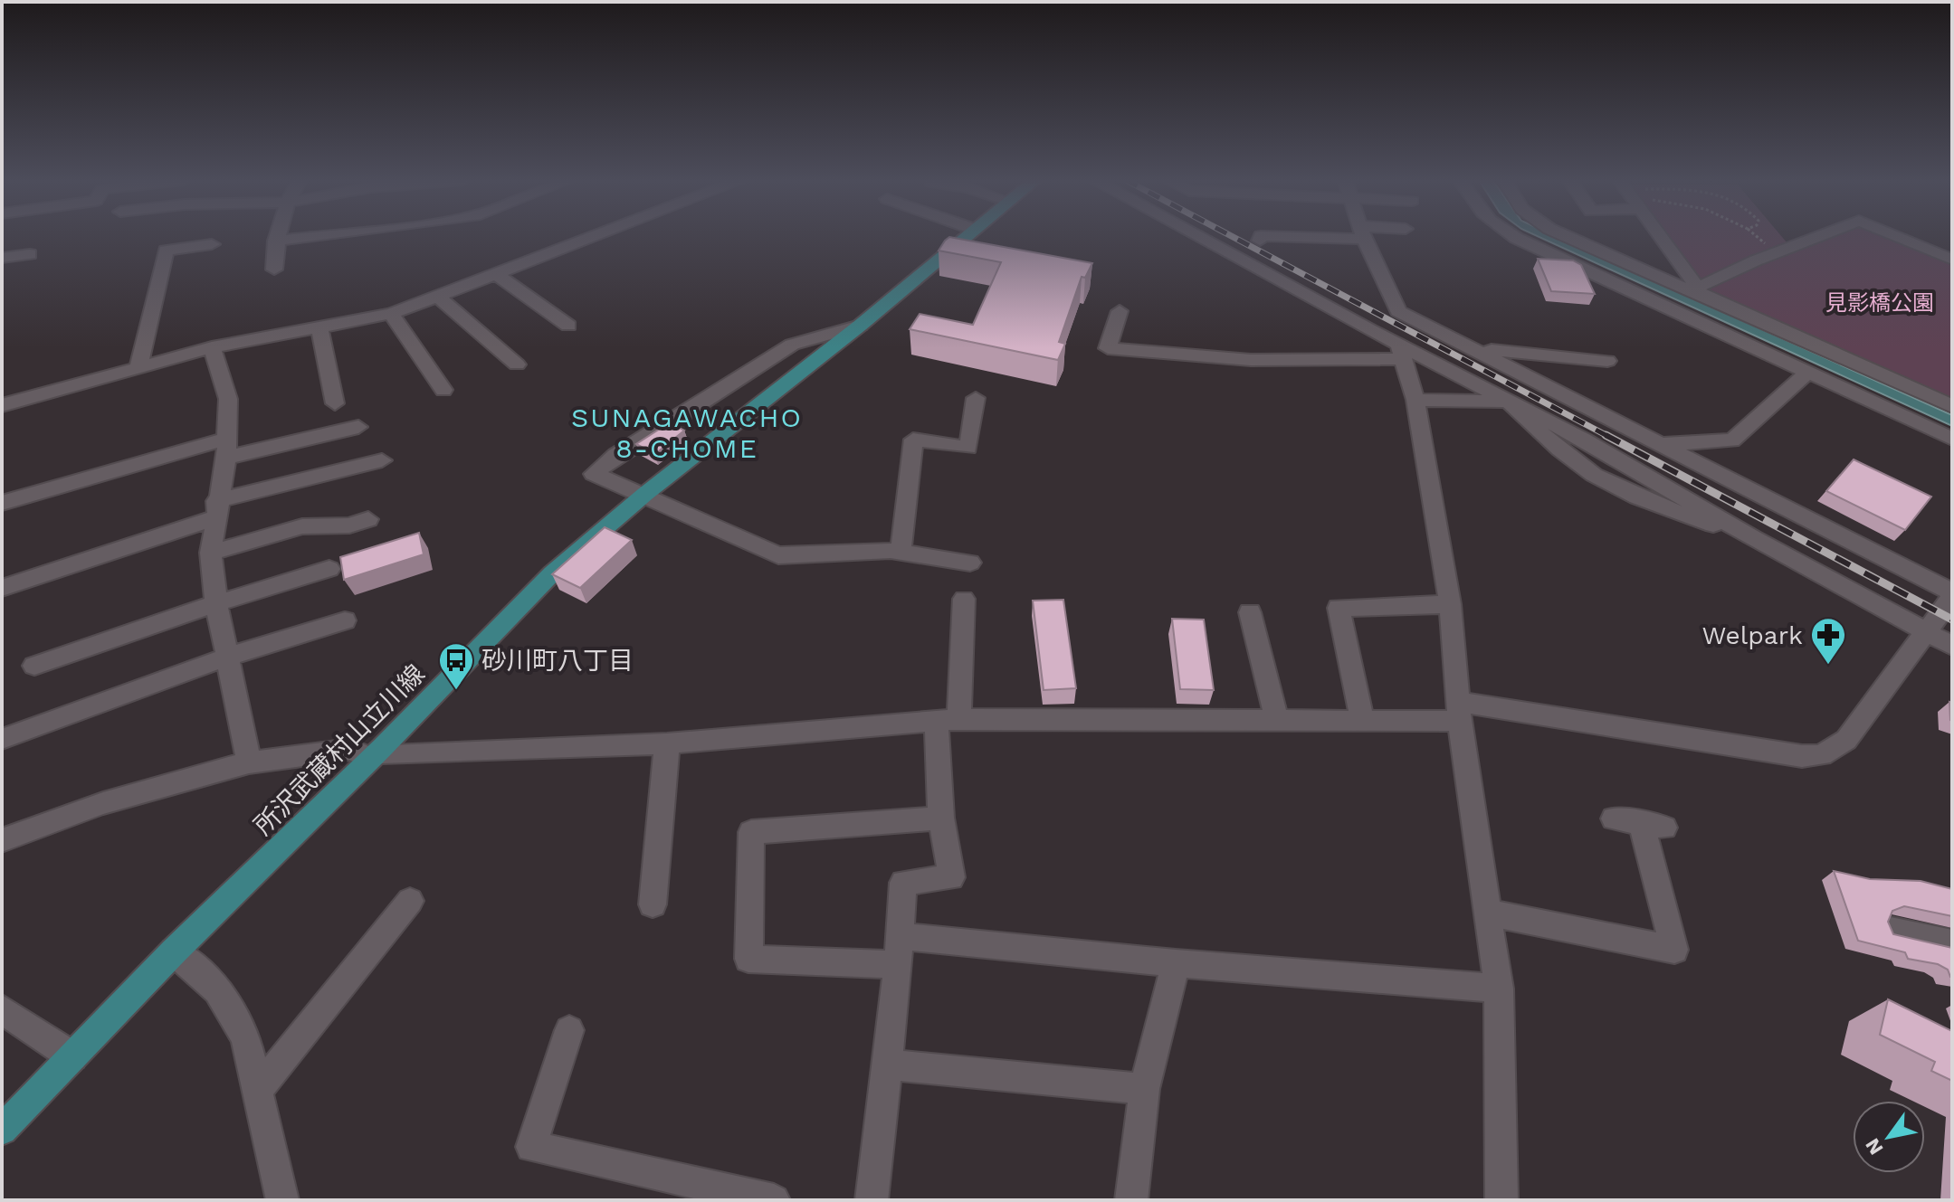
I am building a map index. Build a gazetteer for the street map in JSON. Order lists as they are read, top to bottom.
{
  "streets": {
    "main road": ["所沢武蔵村山立川線"]
  },
  "districts": ["SUNAGAWACHO 8-CHOME"],
  "parks": ["見影橋公園"],
  "places": {
    "pharmacy": ["Welpark"],
    "bus stop": ["砂川町八丁目"]
  },
  "north": "bottom left"
}
